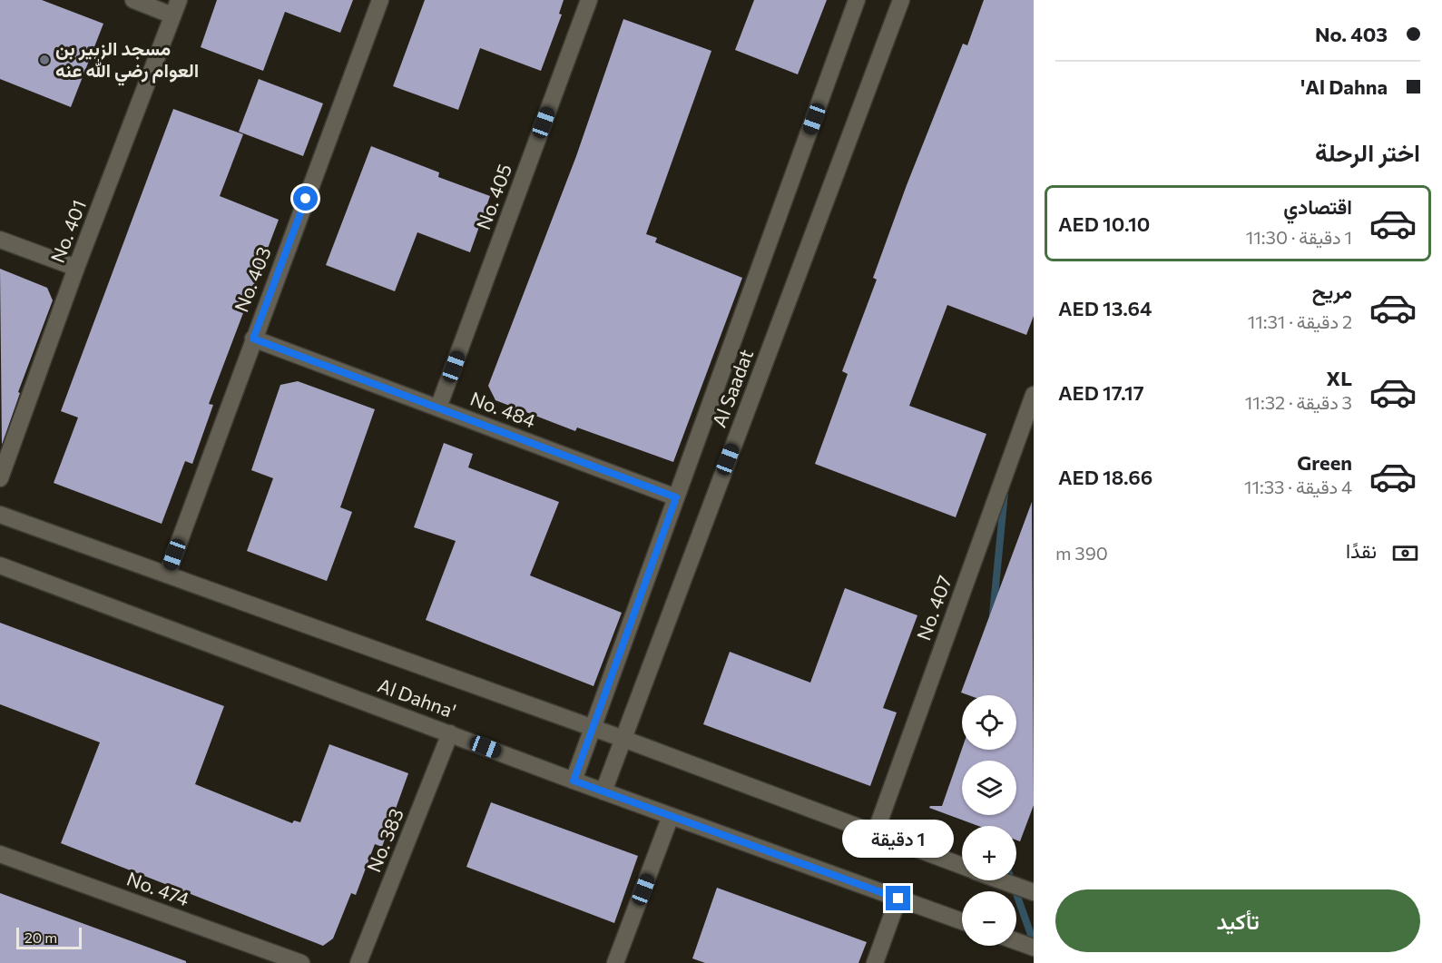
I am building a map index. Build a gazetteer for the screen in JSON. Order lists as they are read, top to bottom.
{
  "streets": {
    "street": [
      "No. 405",
      "No. 401",
      "No. 403",
      "Al Saadat",
      "No. 484",
      "No. 407",
      "Al Dahna'",
      "No. 383",
      "No. 474"
    ]
  },
  "crossings": [
    ["No. 405", "No. 484"],
    ["No. 403", "No. 484"],
    ["No. 403", "Al Dahna'"],
    ["Al Saadat", "No. 484"],
    ["Al Saadat", "Al Dahna'"],
    ["No. 407", "Al Dahna'"],
    ["Al Dahna'", "No. 383"]
  ],
  "places": ["مسجد الزبير بن العوام رضي الله عنه"],
  "scale_bar": "20 m",
  "page": {
    "banner": ["No. 403", "Al Dahna'"],
    "heading": "اختر الرحلة",
    "list": [
      {
        "name": "اقتصادي",
        "note": "1 دقيقة · 11:30",
        "value": "AED 10.10"
      },
      {
        "name": "مريح",
        "note": "2 دقيقة · 11:31",
        "value": "AED 13.64"
      },
      {
        "name": "XL",
        "note": "3 دقيقة · 11:32",
        "value": "AED 17.17"
      },
      {
        "name": "Green",
        "note": "4 دقيقة · 11:33",
        "value": "AED 18.66"
      }
    ],
    "pay": ["نقدًا", "390 m"],
    "map_buttons": ["+", "−"],
    "bubble": "1 دقيقة",
    "buttons": "تأكيد",
    "scale": "20 m"
  }
}
